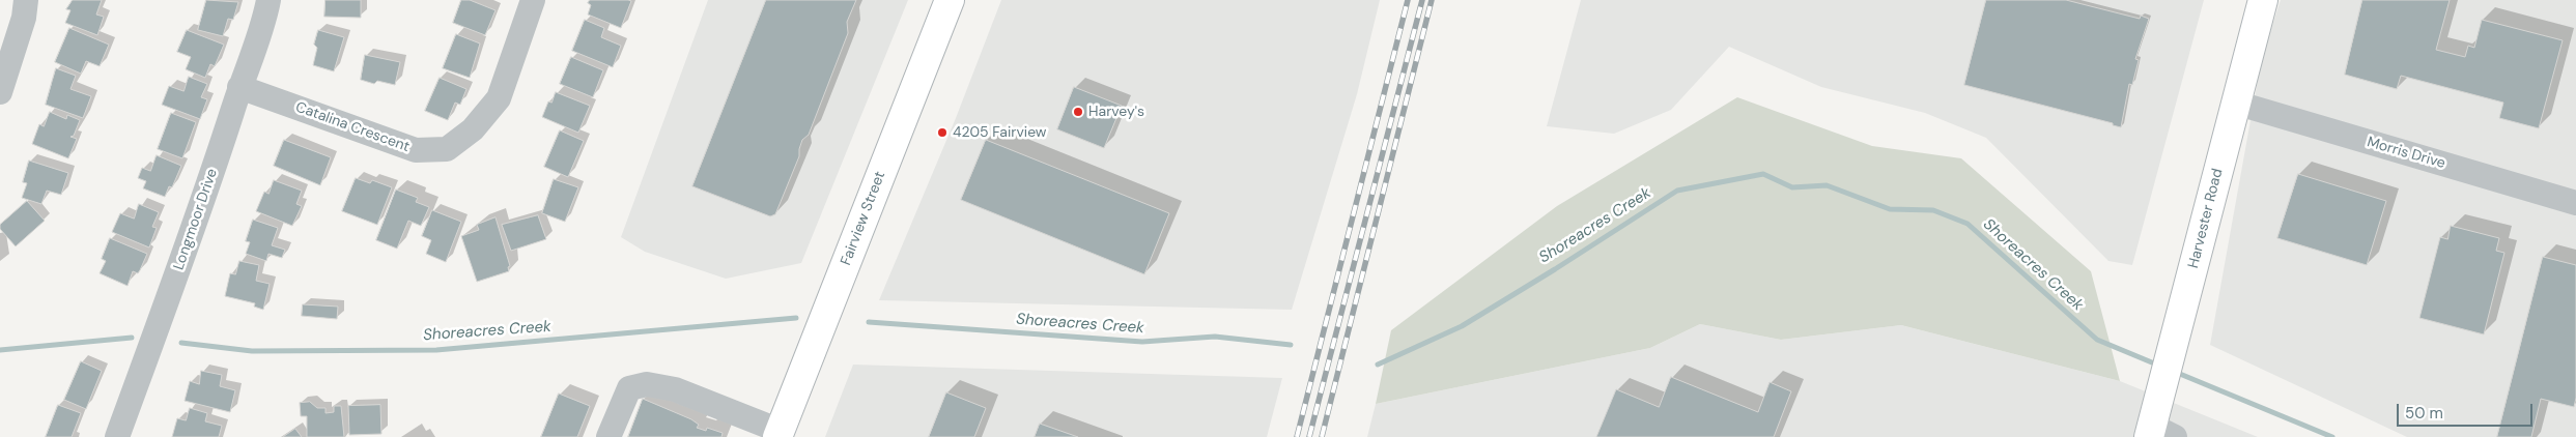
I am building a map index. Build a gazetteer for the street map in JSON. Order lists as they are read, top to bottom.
{
  "streets": {
    "main road": ["Fairview Street", "Harvester Road"],
    "street": ["Catalina Crescent", "Morris Drive", "Longmoor Drive"]
  },
  "crossings": [
    ["Catalina Crescent", "Longmoor Drive"],
    ["Morris Drive", "Harvester Road"]
  ],
  "water": ["Shoreacres Creek"],
  "places": ["Harvey's", "4205 Fairview"],
  "scale_bar": "50 m"
}
